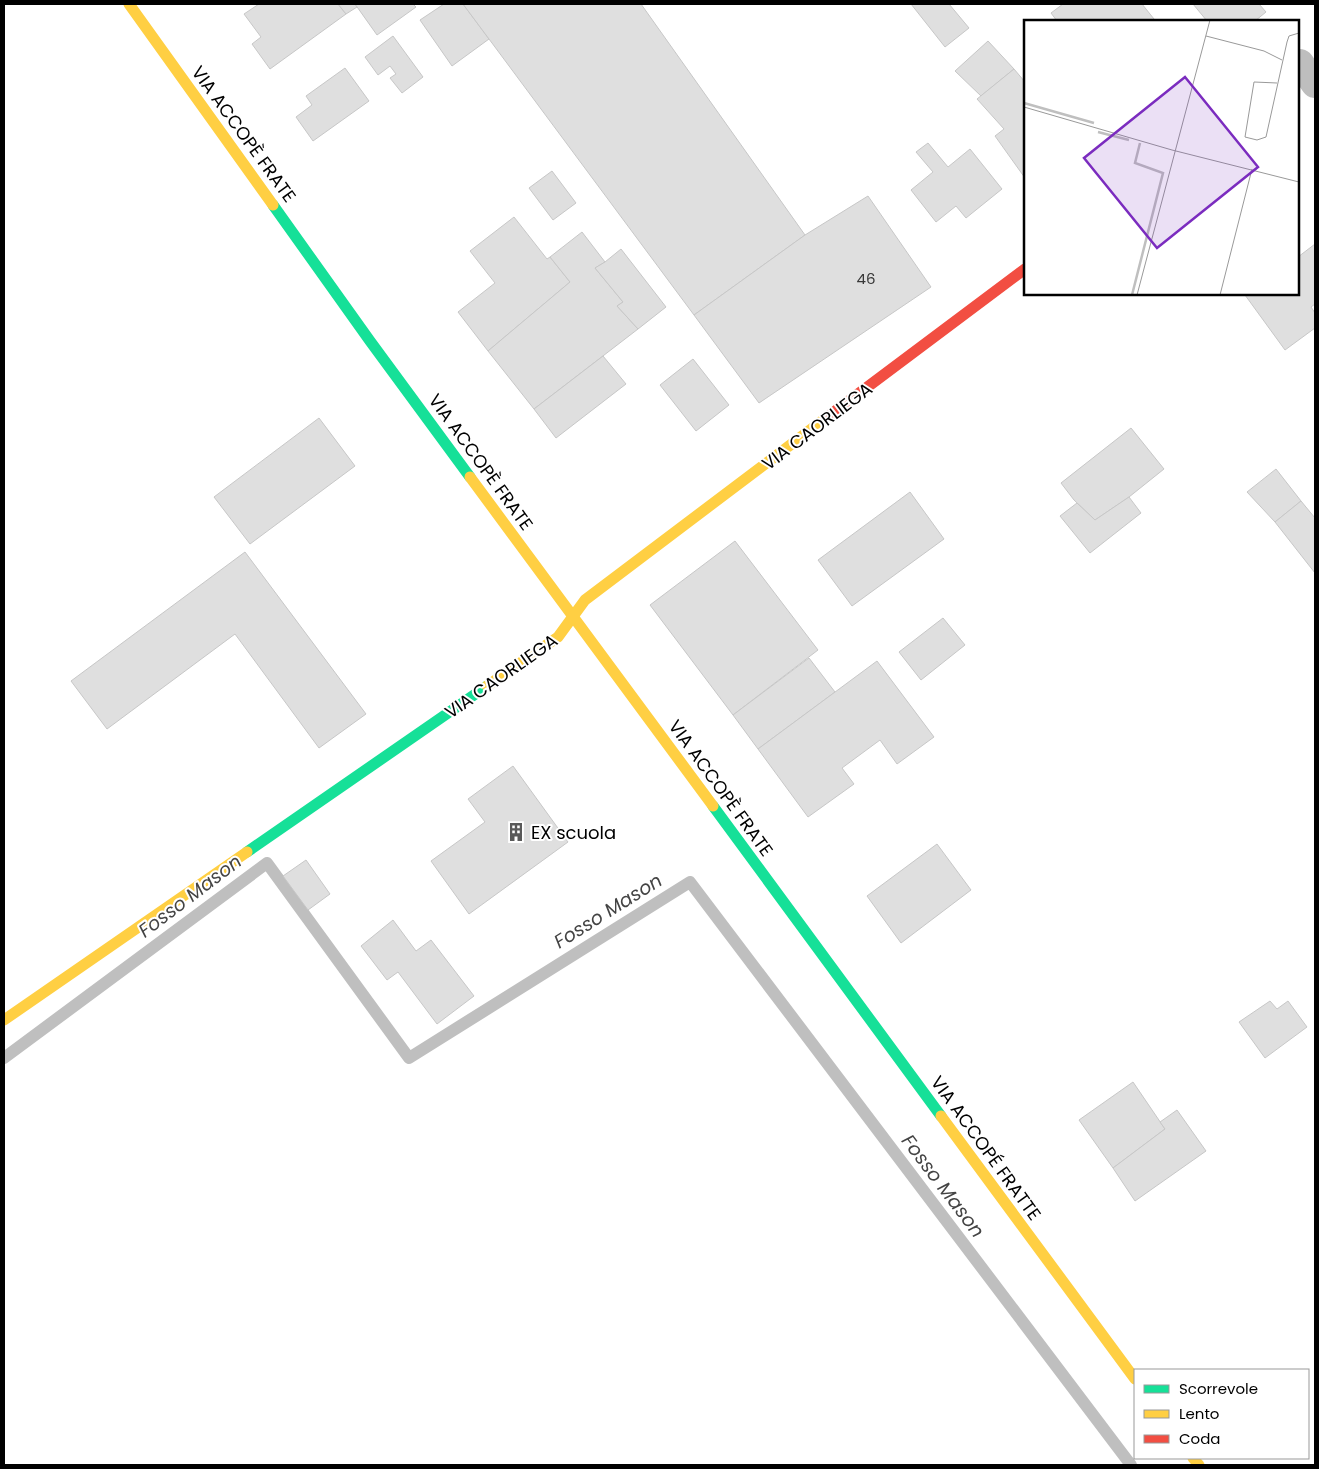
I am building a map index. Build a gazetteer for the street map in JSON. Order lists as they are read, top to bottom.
{
  "streets": {
    "main road": ["VIA ACCOPÈ FRATE", "VIA CAORLIEGA", "VIA ACCOPÉ FRATTE"]
  },
  "crossings": [
    ["VIA ACCOPÈ FRATE", "VIA CAORLIEGA"],
    ["VIA ACCOPÈ FRATE", "VIA ACCOPÉ FRATTE"]
  ],
  "water": ["Fosso Mason"],
  "places": {
    "building": ["EX scuola"]
  },
  "house_numbers": ["46"],
  "legend": ["Scorrevole", "Lento", "Coda"]
}
